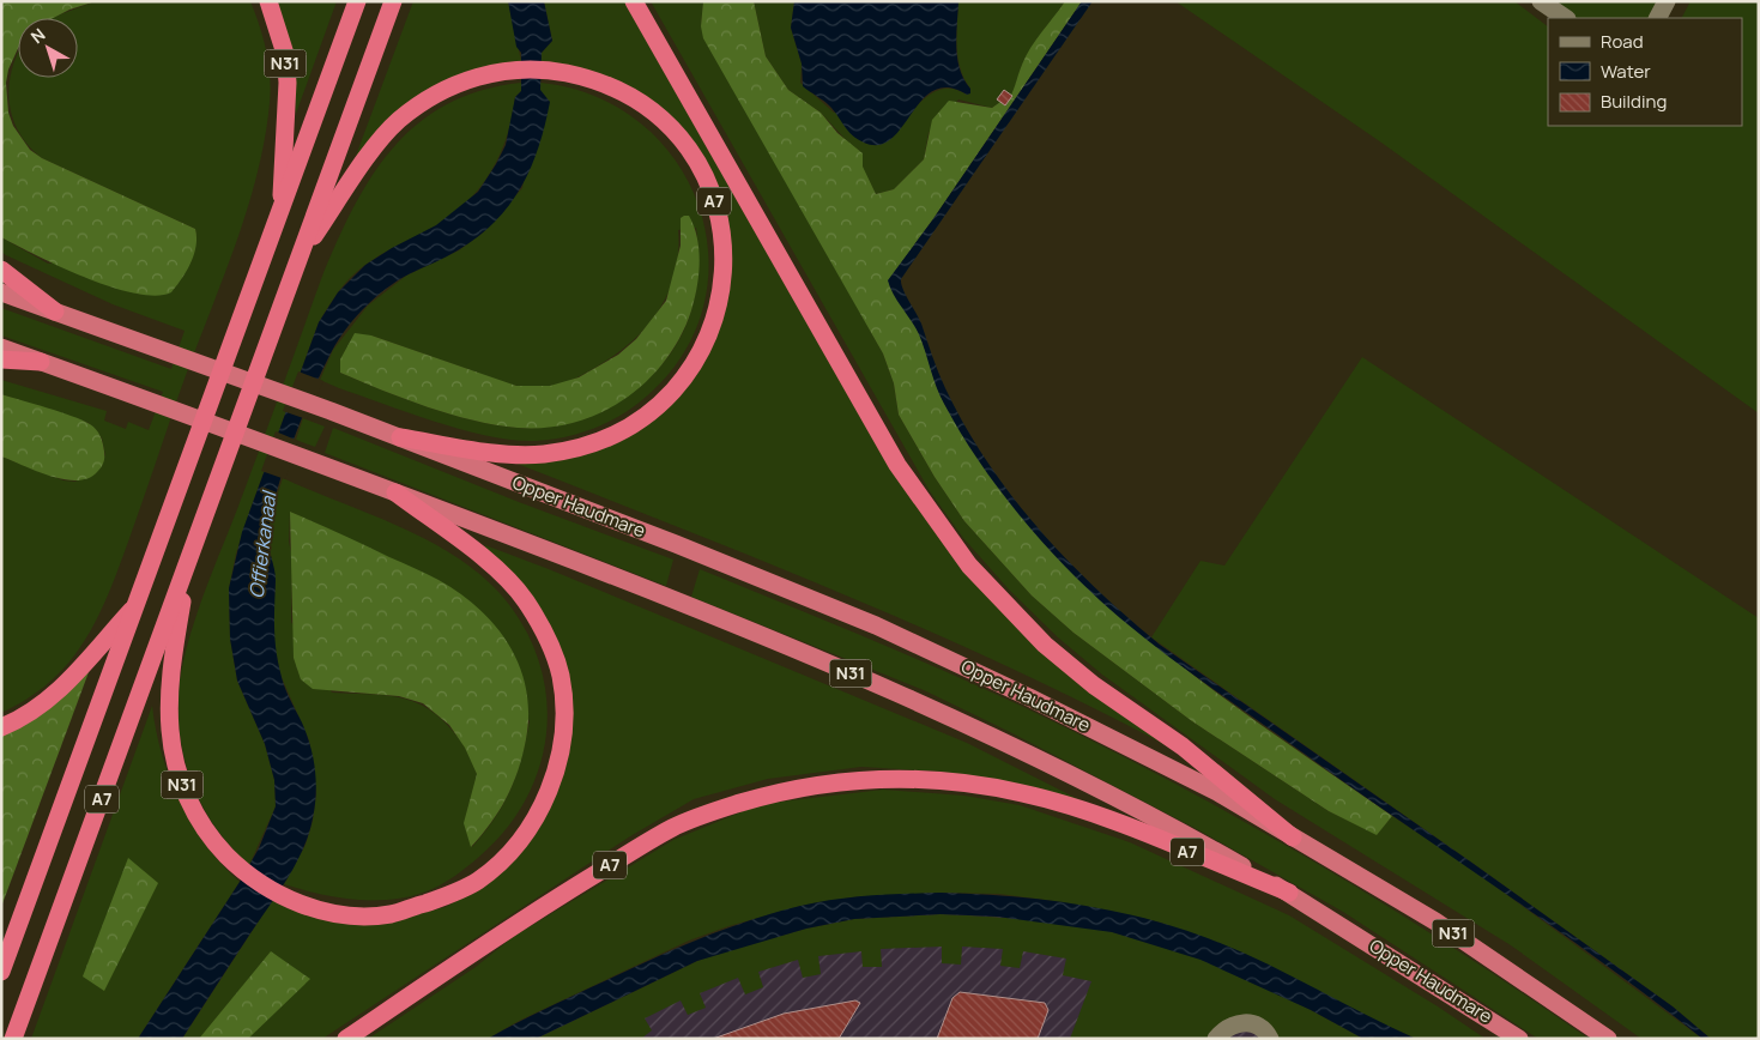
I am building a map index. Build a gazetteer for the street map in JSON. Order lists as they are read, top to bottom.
{
  "streets": {
    "highway": ["N31", "A7", "Opper Haudmare"]
  },
  "crossings": [
    ["N31", "A7"],
    ["N31", "Opper Haudmare"],
    ["A7", "Opper Haudmare"]
  ],
  "water": ["Offierkanaal"],
  "legend": ["Road", "Water", "Building"],
  "north": "top left"
}
